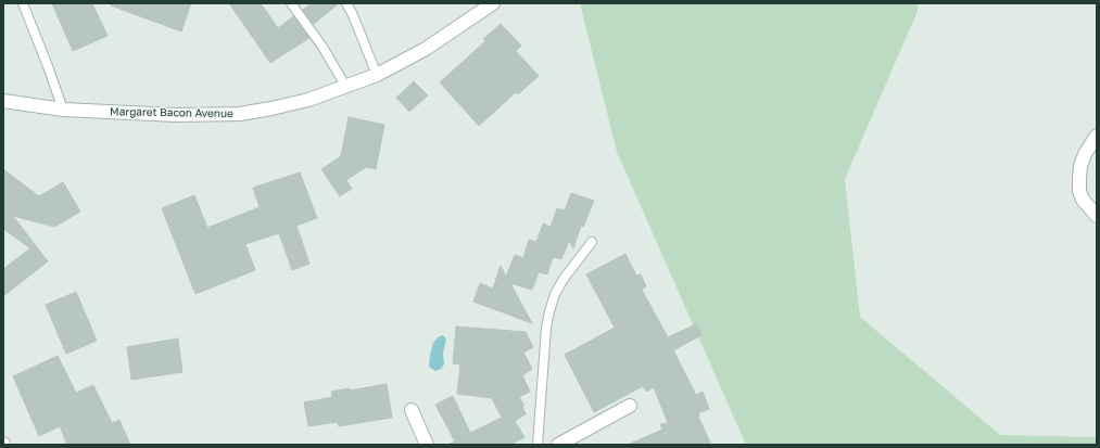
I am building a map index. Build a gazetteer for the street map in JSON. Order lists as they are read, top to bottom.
{
  "streets": {
    "street": ["Margaret Bacon Avenue"]
  }
}
